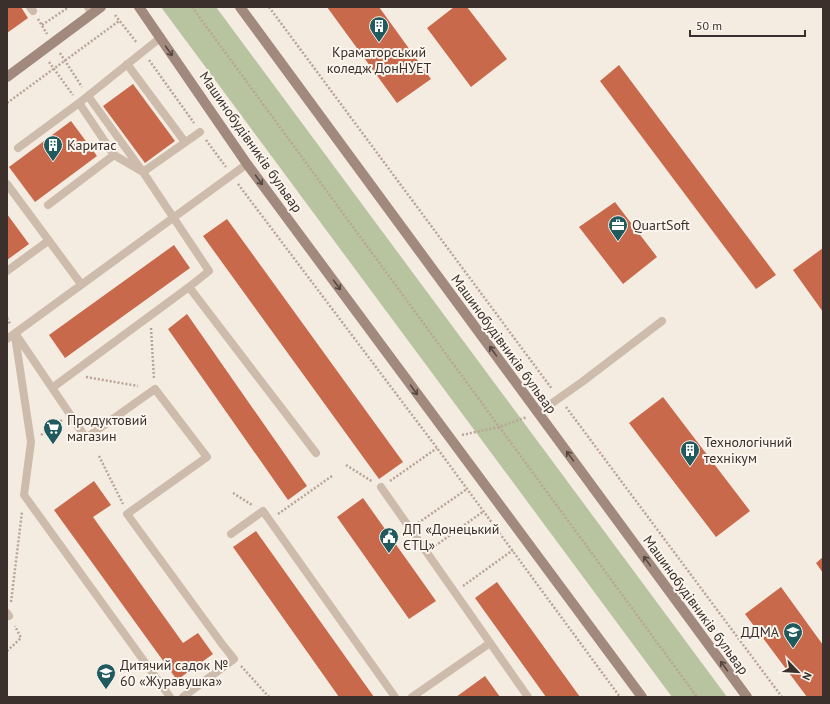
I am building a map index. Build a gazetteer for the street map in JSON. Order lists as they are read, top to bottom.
{
  "streets": {
    "street": ["Машинобудівників бульвар"]
  },
  "places": {
    "building": ["Краматорський коледж ДонНУЕТ", "Каритас", "Технологічний технікум"],
    "office": ["QuartSoft"],
    "supermarket": ["Продуктовий магазин"],
    "public building": ["ДП «Донецький ЄТЦ»"],
    "school or university": ["ДДМА", "Дитячий садок № 60 «Журавушка»"]
  },
  "scale_bar": "50 m",
  "north": "bottom right"
}
